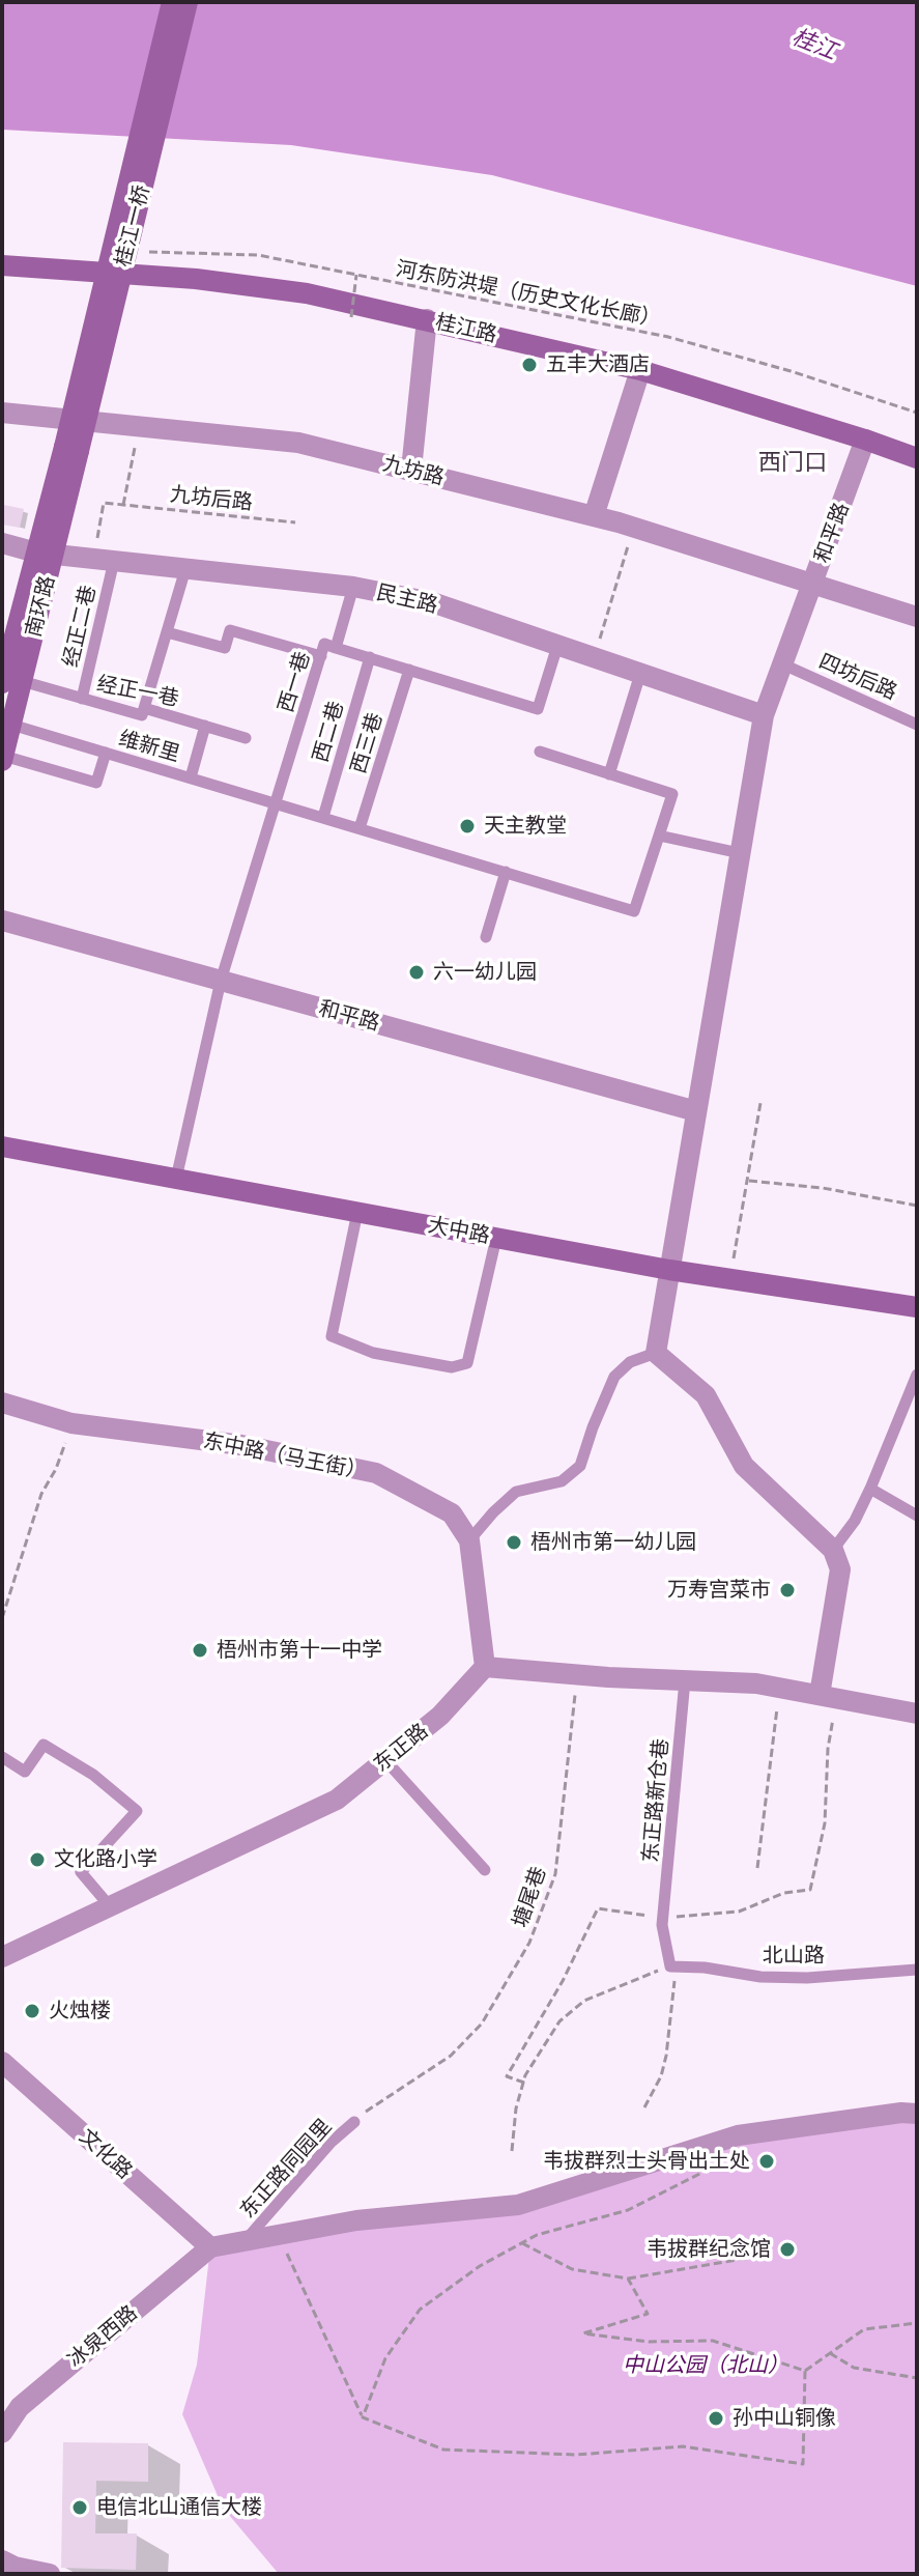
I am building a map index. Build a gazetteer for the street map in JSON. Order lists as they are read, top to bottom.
{
  "streets": {
    "street": [
      "桂江一桥",
      "桂江路",
      "九坊路",
      "和平路",
      "民主路",
      "南环路",
      "大中路",
      "东中路（马王街）",
      "东正路",
      "文化路",
      "冰泉西路"
    ],
    "lane": [
      "经正二巷",
      "四坊后路",
      "西一巷",
      "经正一巷",
      "西二巷",
      "西三巷",
      "维新里",
      "东正路新仓巷",
      "北山路",
      "东正路同园里"
    ],
    "path": ["河东防洪堤（历史文化长廊）", "九坊后路", "塘尾巷"]
  },
  "crossings": [
    ["桂江一桥", "河东防洪堤（历史文化长廊）"],
    ["桂江一桥", "南环路"],
    ["桂江路", "和平路"],
    ["九坊路", "和平路"],
    ["和平路", "民主路"],
    ["和平路", "四坊后路"],
    ["和平路", "西一巷"],
    ["和平路", "大中路"],
    ["民主路", "南环路"],
    ["民主路", "经正二巷"],
    ["民主路", "西一巷"],
    ["南环路", "经正一巷"],
    ["南环路", "维新里"],
    ["经正二巷", "经正一巷"],
    ["西一巷", "维新里"],
    ["西一巷", "大中路"],
    ["西二巷", "维新里"],
    ["西三巷", "维新里"],
    ["东正路新仓巷", "北山路"],
    ["塘尾巷", "东正路同园里"],
    ["文化路", "冰泉西路"]
  ],
  "districts": ["西门口"],
  "water": ["桂江"],
  "parks": ["中山公园（北山）"],
  "places": [
    "五丰大酒店",
    "天主教堂",
    "六一幼儿园",
    "梧州市第一幼儿园",
    "万寿宫菜市",
    "梧州市第十一中学",
    "文化路小学",
    "火烛楼",
    "韦拔群烈士头骨出土处",
    "韦拔群纪念馆",
    "孙中山铜像",
    "电信北山通信大楼"
  ]
}
